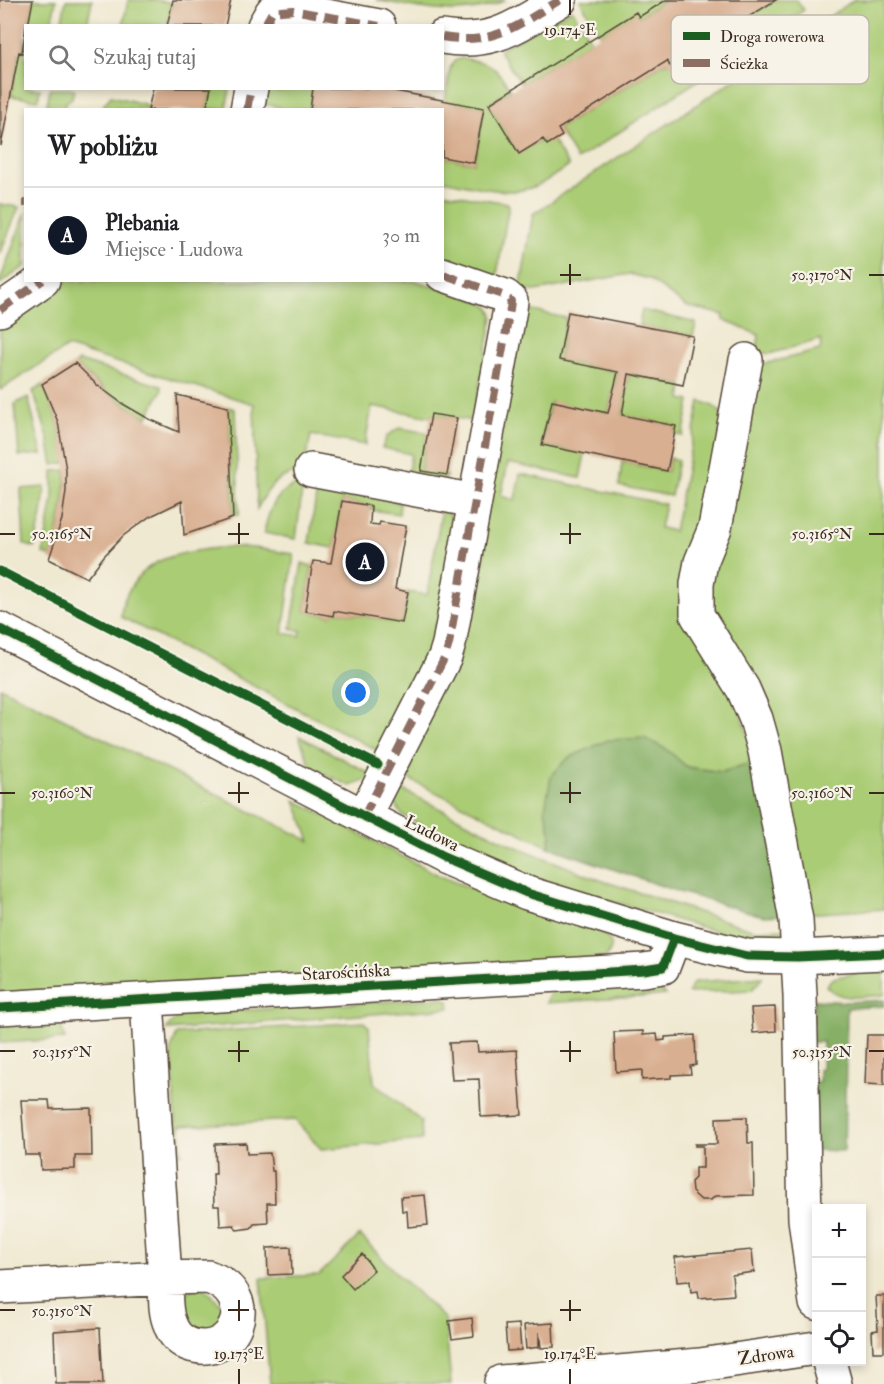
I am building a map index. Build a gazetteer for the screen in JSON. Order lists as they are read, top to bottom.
{
  "streets": {
    "street": ["Ludowa", "Starościńska", "Zdrowa"]
  },
  "crossings": [
    ["Ludowa", "Starościńska"]
  ],
  "legend": ["Droga rowerowa", "Ścieżka"],
  "page": {
    "search": "Szukaj tutaj",
    "heading": "W pobliżu",
    "list": [
      {
        "mark": "A",
        "name": "Plebania",
        "note": "Miejsce · Ludowa",
        "value": "30 m"
      }
    ],
    "pins": "A",
    "map_buttons": ["+", "−"]
  },
  "coordinates": [
    "19.174°E",
    "50.3170°N",
    "50.3165°N",
    "50.3160°N",
    "50.3155°N",
    "50.3150°N",
    "19.173°E"
  ]
}
